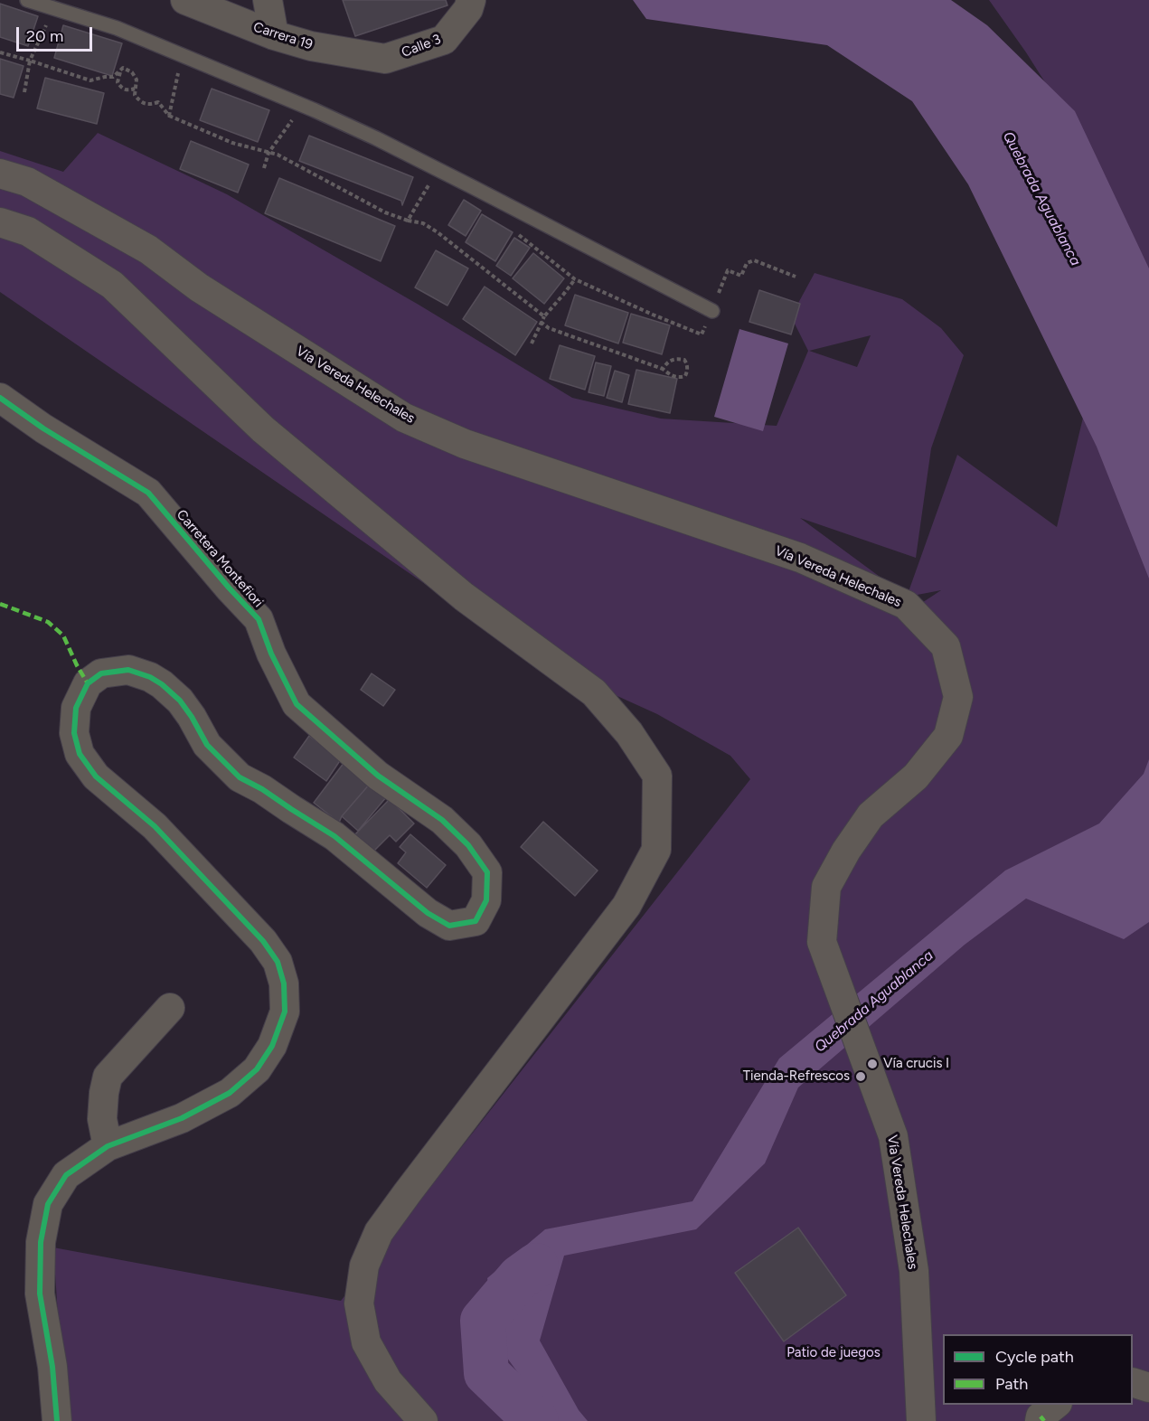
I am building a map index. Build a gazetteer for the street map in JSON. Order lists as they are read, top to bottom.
{
  "streets": {
    "street": [
      "Carrera 19",
      "Calle 3",
      "Vía Vereda Helechales",
      "Carretera Montefiori"
    ]
  },
  "crossings": [
    ["Carrera 19", "Calle 3"]
  ],
  "water": ["Quebrada Aguablanca"],
  "parks": ["Patio de juegos"],
  "places": ["Vía crucis I", "Tienda-Refrescos"],
  "legend": ["Cycle path", "Path"],
  "scale_bar": "20 m"
}
